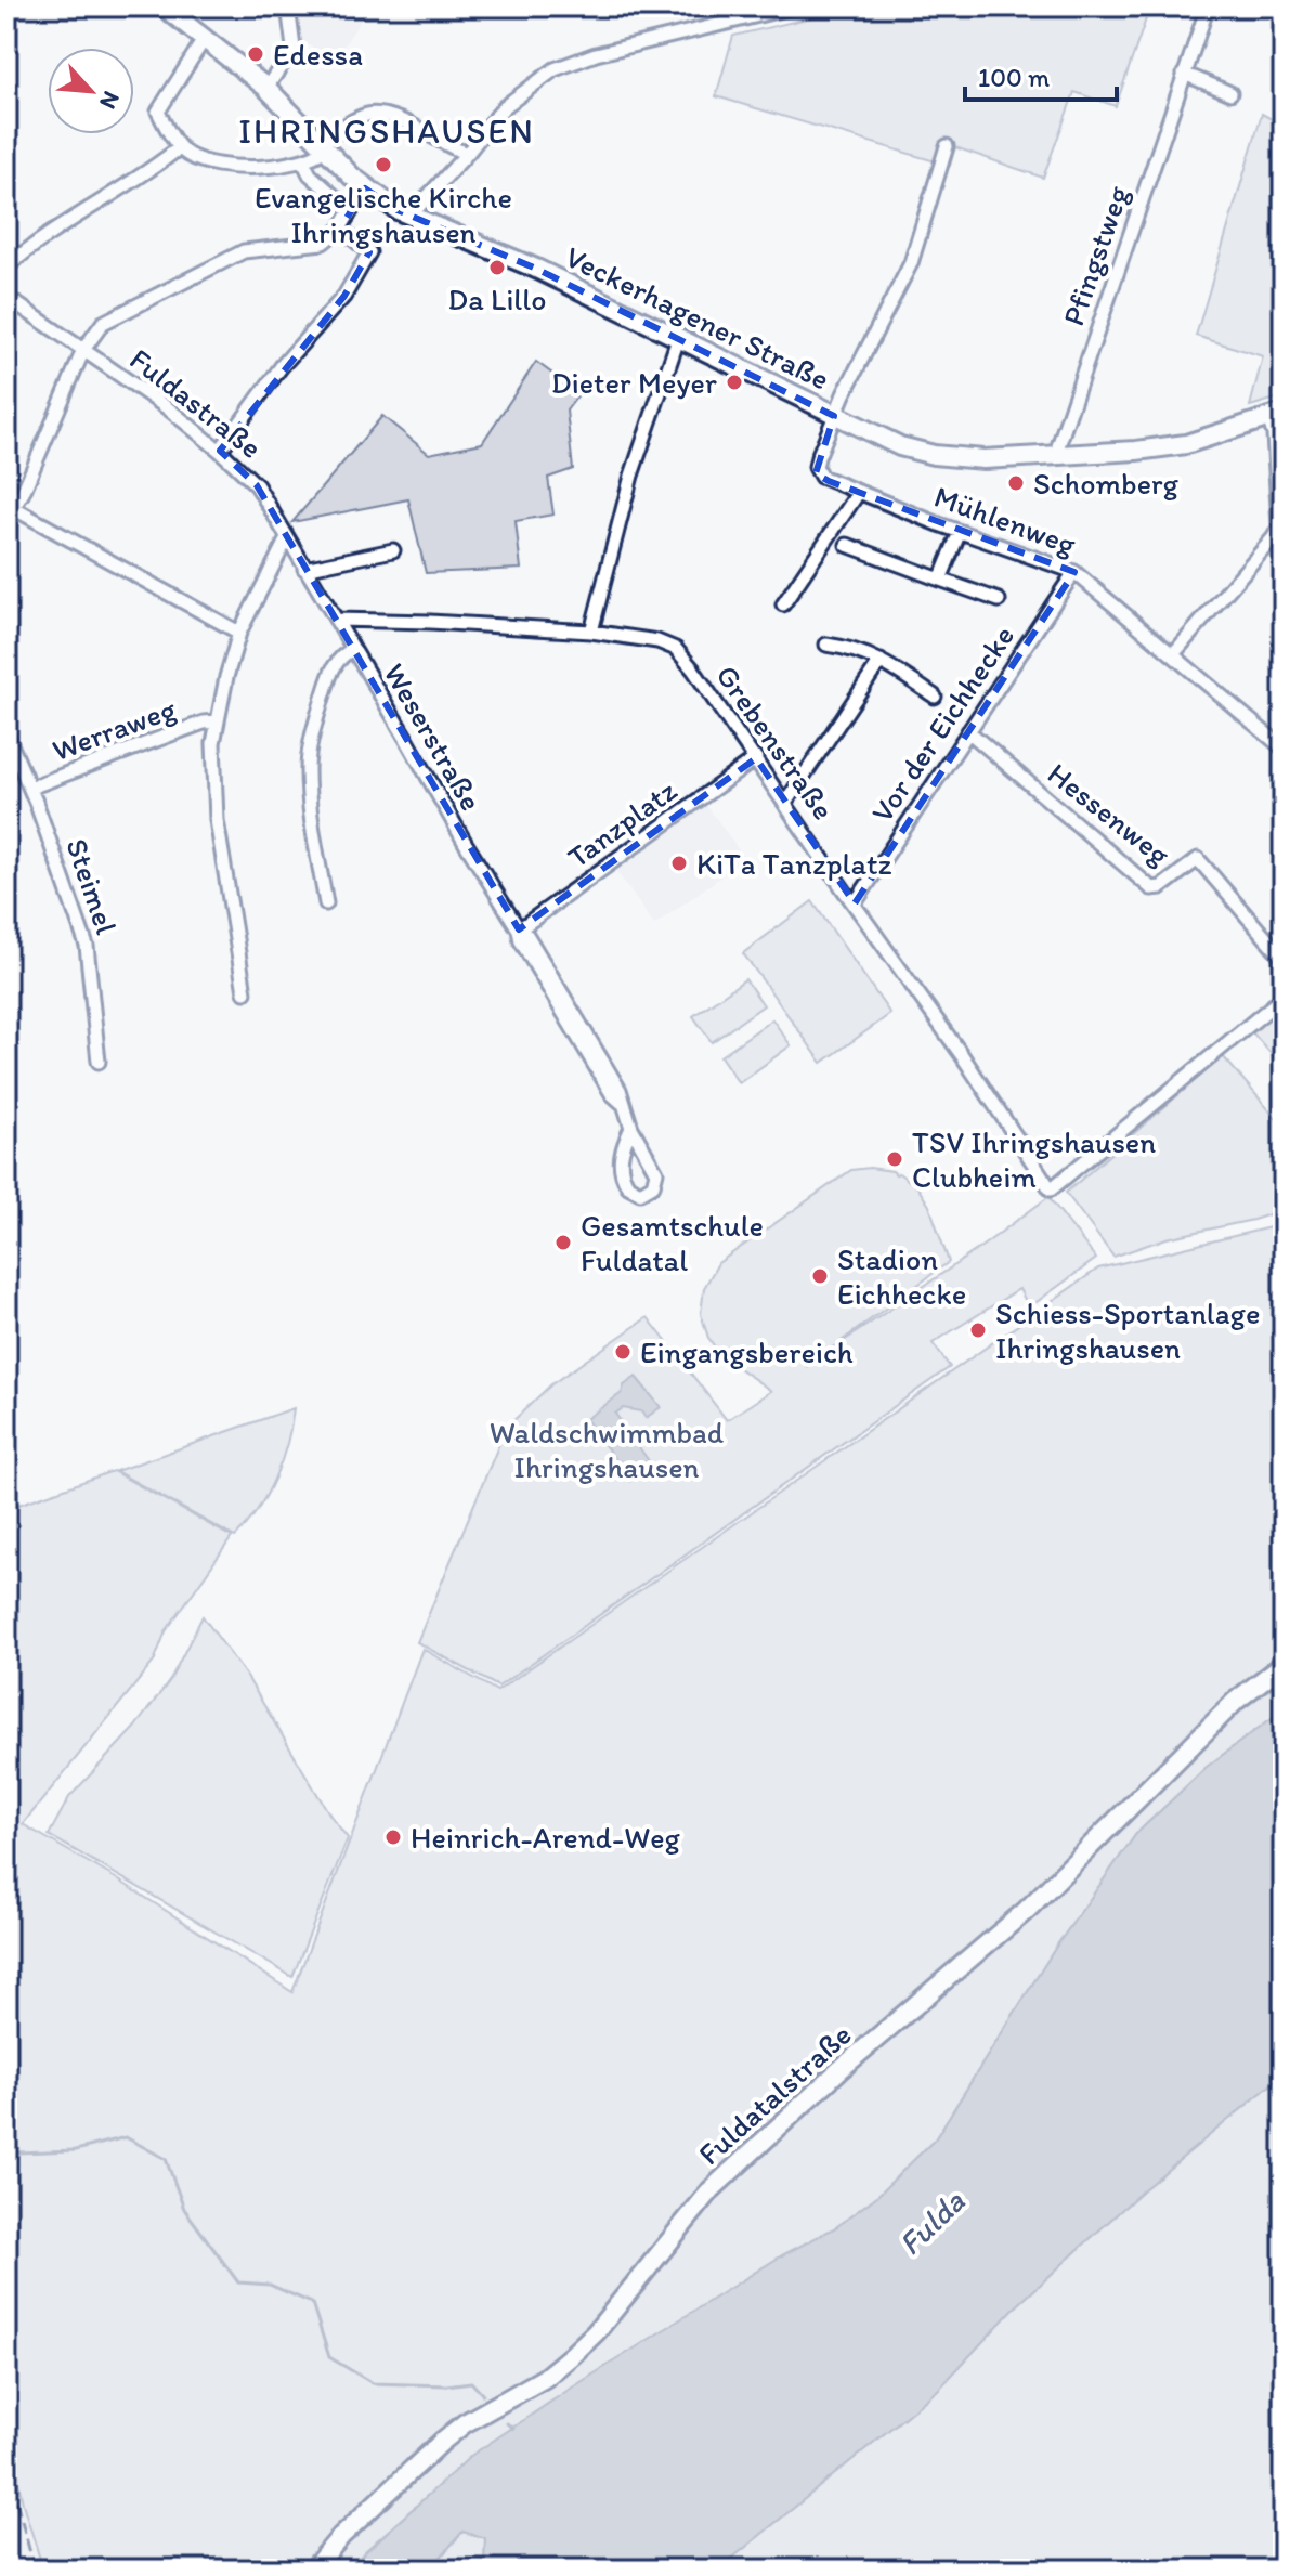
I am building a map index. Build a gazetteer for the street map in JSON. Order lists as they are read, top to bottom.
{
  "streets": {
    "main road": ["Veckerhagener Straße", "Fuldatalstraße"],
    "street": [
      "Pfingstweg",
      "Fuldastraße",
      "Mühlenweg",
      "Vor der Eichhecke",
      "Werraweg",
      "Weserstraße",
      "Grebenstraße",
      "Hessenweg",
      "Tanzplatz",
      "Steimel"
    ]
  },
  "crossings": [
    ["Pfingstweg", "Veckerhagener Straße"],
    ["Veckerhagener Straße", "Mühlenweg"],
    ["Fuldastraße", "Weserstraße"],
    ["Mühlenweg", "Vor der Eichhecke"],
    ["Vor der Eichhecke", "Grebenstraße"],
    ["Vor der Eichhecke", "Hessenweg"],
    ["Werraweg", "Steimel"],
    ["Weserstraße", "Grebenstraße"],
    ["Weserstraße", "Tanzplatz"],
    ["Grebenstraße", "Tanzplatz"]
  ],
  "districts": ["IHRINGSHAUSEN"],
  "water": ["Fulda"],
  "parks": ["Waldschwimmbad Ihringshausen"],
  "places": [
    "Edessa",
    "Evangelische Kirche Ihringshausen",
    "Da Lillo",
    "Dieter Meyer",
    "Schomberg",
    "KiTa Tanzplatz",
    "TSV Ihringshausen Clubheim",
    "Gesamtschule Fuldatal",
    "Stadion Eichhecke",
    "Schiess-Sportanlage Ihringshausen",
    "Eingangsbereich",
    "Heinrich-Arend-Weg"
  ],
  "scale_bar": "100 m",
  "north": "bottom right"
}
